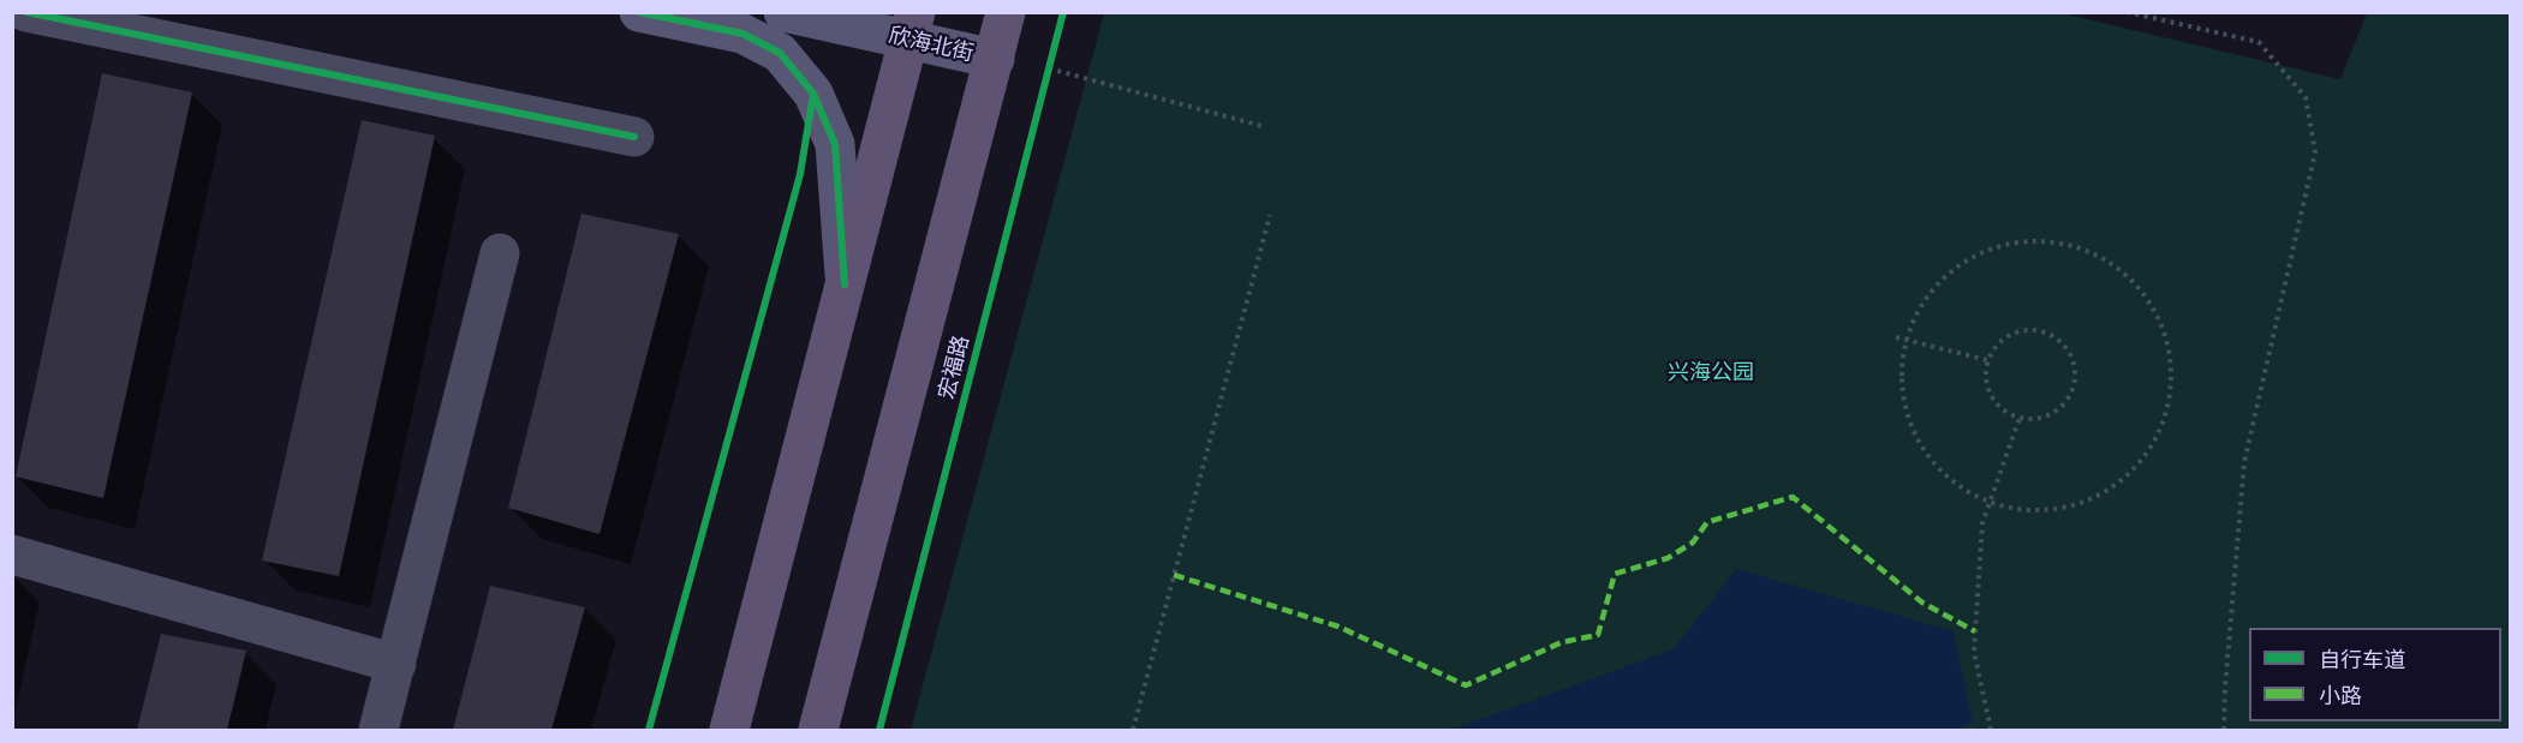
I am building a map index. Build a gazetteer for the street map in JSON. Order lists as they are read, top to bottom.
{
  "streets": {
    "main road": ["宏福路"],
    "street": ["欣海北街"]
  },
  "crossings": [
    ["欣海北街", "宏福路"]
  ],
  "parks": ["兴海公园"],
  "legend": ["自行车道", "小路"]
}
